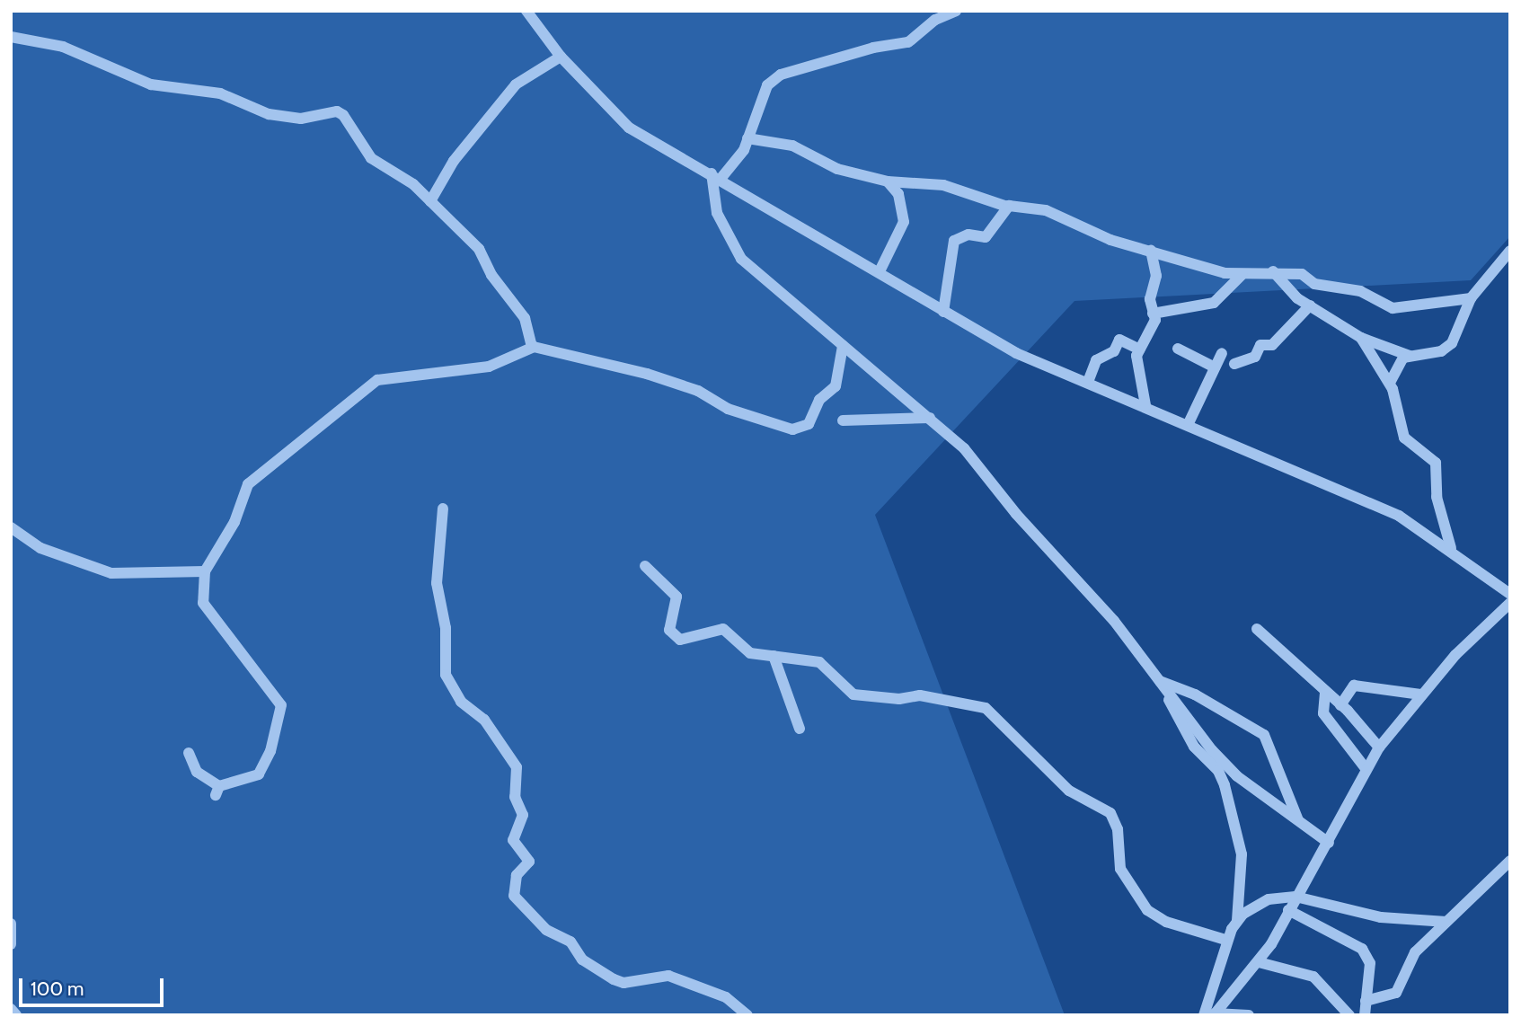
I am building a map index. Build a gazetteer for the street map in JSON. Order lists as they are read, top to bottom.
{
  "scale_bar": "100 m"
}
